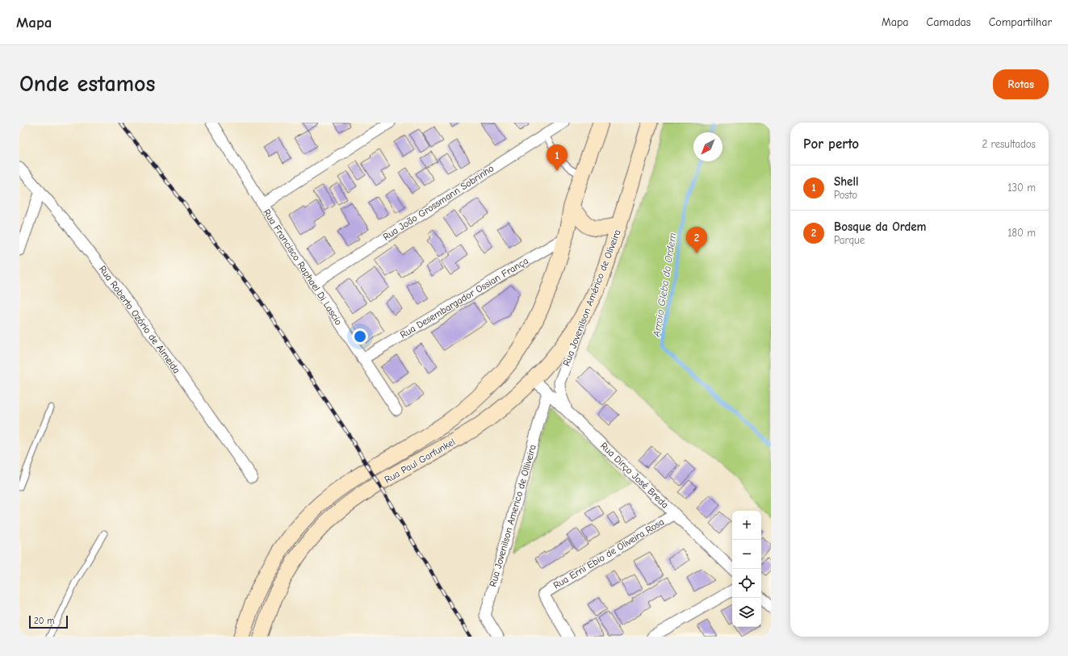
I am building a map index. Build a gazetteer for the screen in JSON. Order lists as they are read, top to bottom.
{
  "streets": {
    "main road": ["Rua Jovenilson Américo de Oliveira", "Rua Paul Garfunkel"],
    "street": [
      "Rua João Grossmann Sobrinho",
      "Rua Francisco Raphael Di Lascio",
      "Rua Desembargador Ossian França",
      "Rua Roberto Ozório de Almeida",
      "Rua Dirço José Breda",
      "Rua Jovenilson Americo de Olliveira",
      "Rua Erni Ebio de Oliveira Rosa"
    ]
  },
  "crossings": [
    ["Rua João Grossmann Sobrinho", "Rua Francisco Raphael Di Lascio"],
    ["Rua Francisco Raphael Di Lascio", "Rua Desembargador Ossian França"],
    ["Rua Desembargador Ossian França", "Rua Paul Garfunkel"],
    ["Rua Jovenilson Américo de Oliveira", "Rua Paul Garfunkel"],
    ["Rua Jovenilson Américo de Oliveira", "Rua Dirço José Breda"],
    ["Rua Paul Garfunkel", "Rua Dirço José Breda"],
    ["Rua Dirço José Breda", "Rua Jovenilson Americo de Olliveira"],
    ["Rua Dirço José Breda", "Rua Erni Ebio de Oliveira Rosa"]
  ],
  "water": ["Arroio Gleba da Ordem"],
  "scale_bar": "20 m",
  "north": "bottom left",
  "page": {
    "header": "Mapa",
    "nav": ["Mapa", "Camadas", "Compartilhar"],
    "buttons": "Rotas",
    "title": "Onde estamos",
    "heading": ["Por perto", "2 resultados"],
    "pins": ["1", "2"],
    "list": [
      {
        "mark": "1",
        "name": "Shell",
        "note": "Posto",
        "value": "130 m"
      },
      {
        "mark": "2",
        "name": "Bosque da Ordem",
        "note": "Parque",
        "value": "180 m"
      }
    ],
    "map_buttons": ["+", "−"],
    "scale": "20 m"
  }
}
